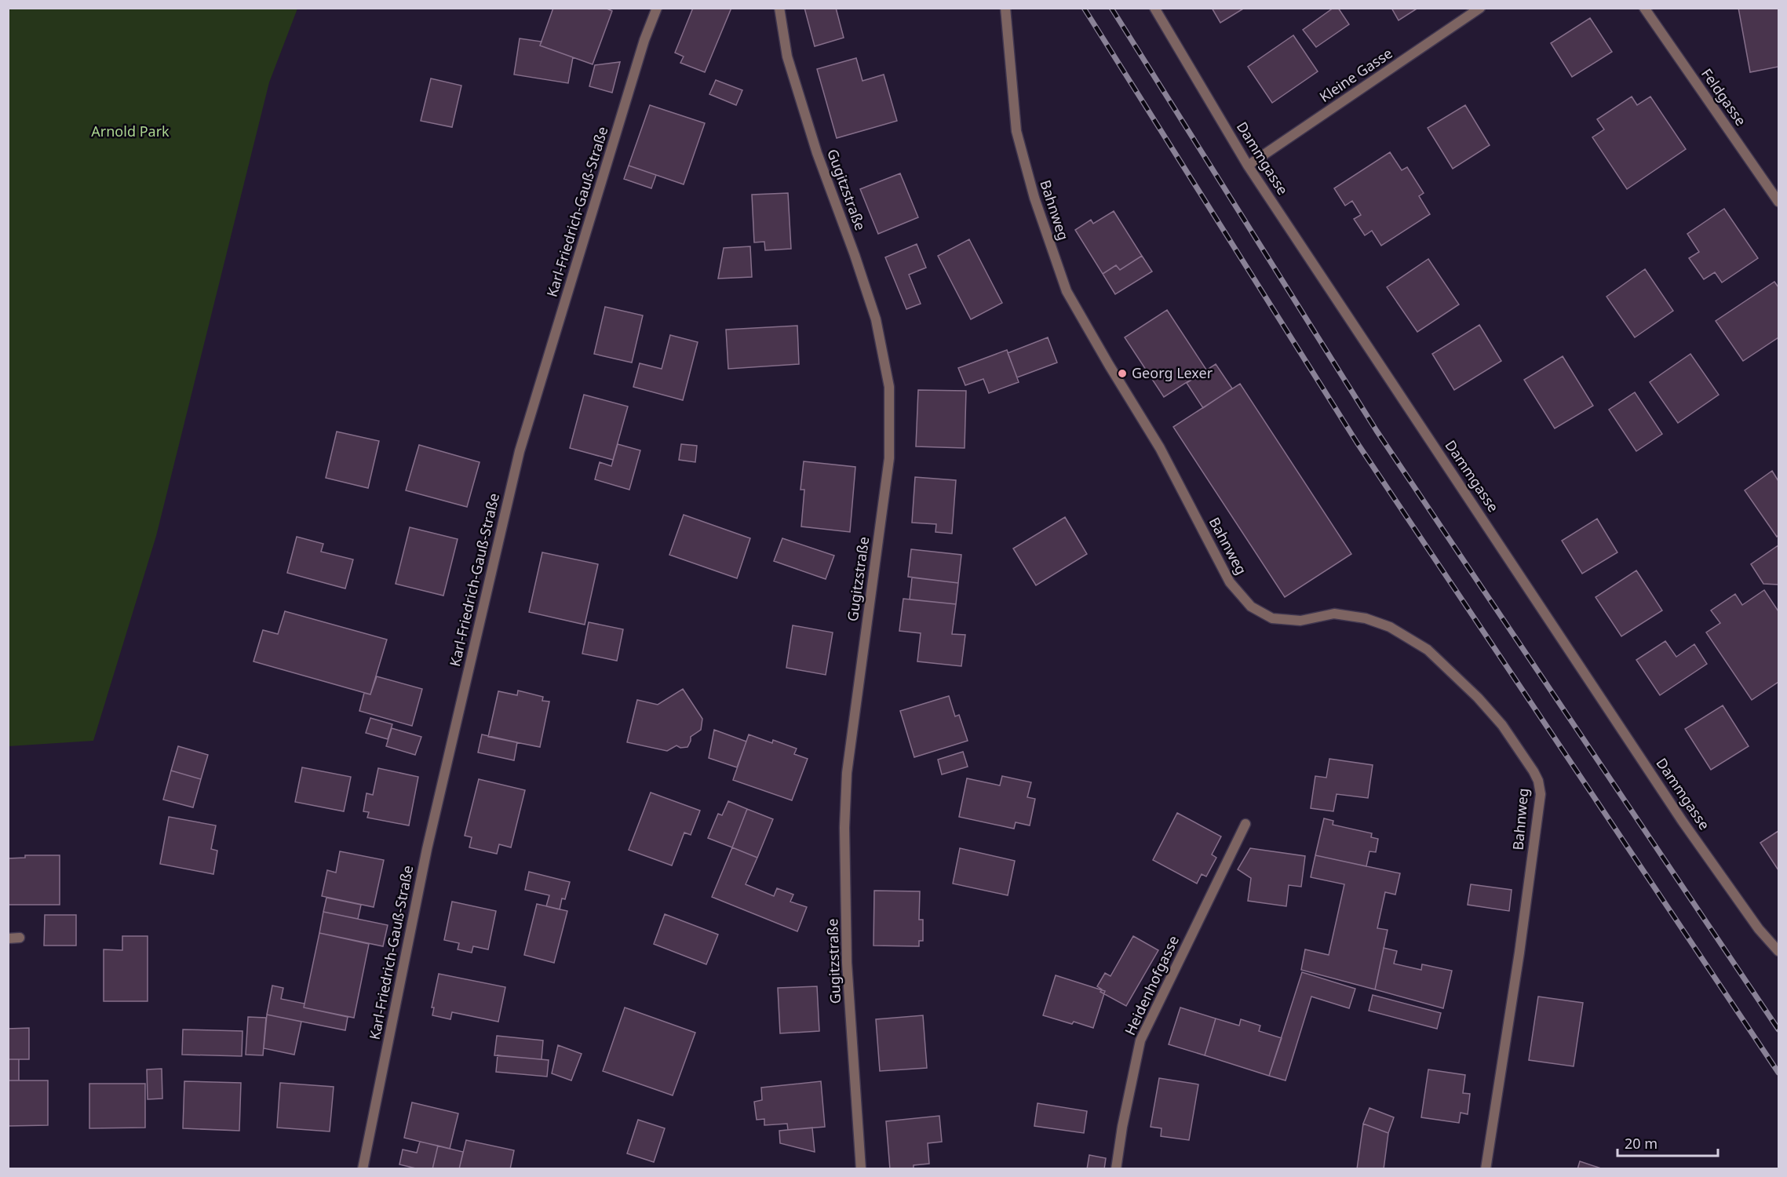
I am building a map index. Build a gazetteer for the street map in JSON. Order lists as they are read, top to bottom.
{
  "streets": {
    "street": [
      "Kleine Gasse",
      "Feldgasse",
      "Dammgasse",
      "Gugitzstraße",
      "Bahnweg",
      "Karl-Friedrich-Gauß-Straße",
      "Heidenhofgasse"
    ]
  },
  "crossings": [
    ["Kleine Gasse", "Dammgasse"]
  ],
  "parks": ["Arnold Park"],
  "places": ["Georg Lexer"],
  "scale_bar": "20 m"
}
